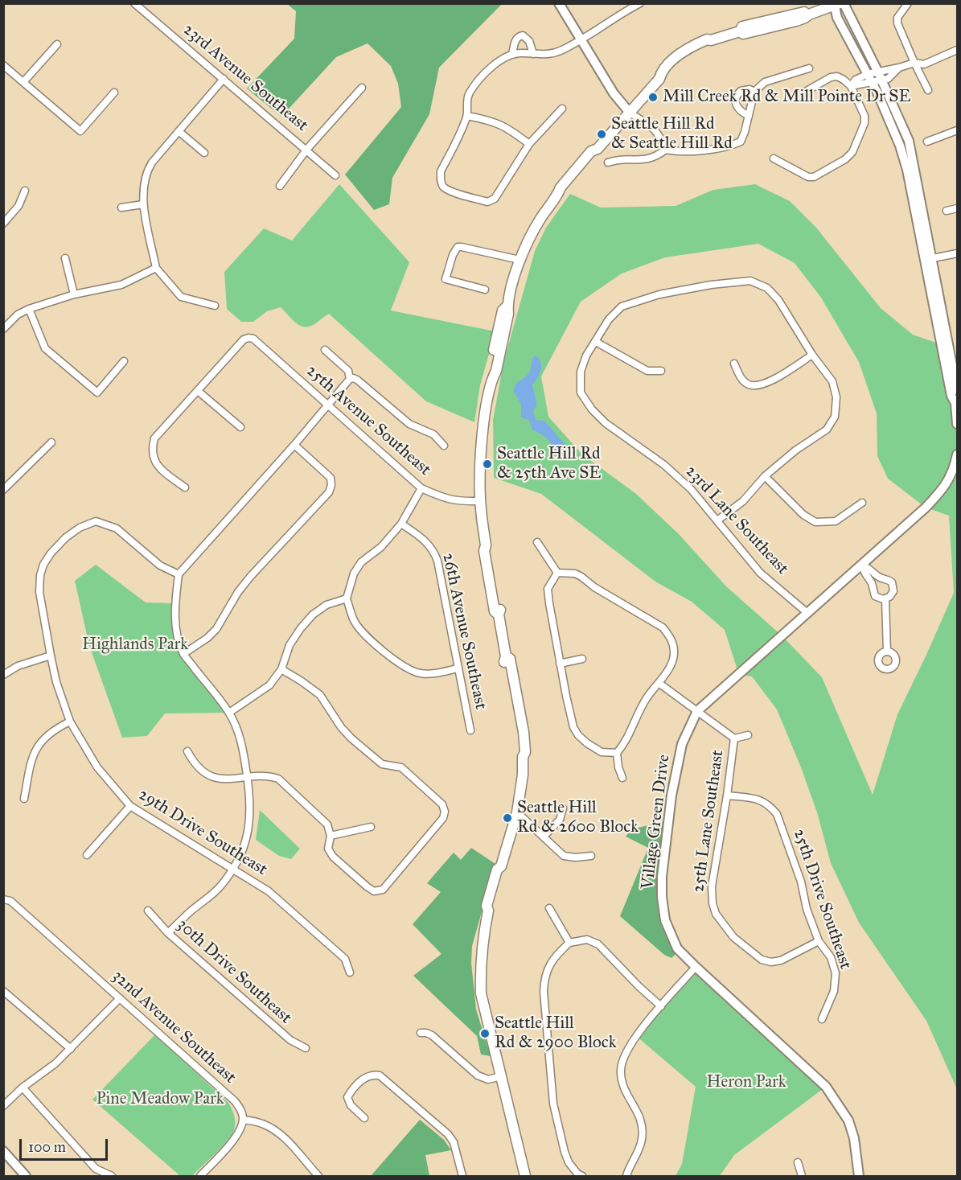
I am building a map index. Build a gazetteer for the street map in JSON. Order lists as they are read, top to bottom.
{
  "streets": {
    "street": [
      "23rd Avenue Southeast",
      "25th Avenue Southeast",
      "23rd Lane Southeast",
      "26th Avenue Southeast",
      "25th Lane Southeast",
      "Village Green Drive",
      "29th Drive Southeast",
      "25th Drive Southeast",
      "30th Drive Southeast",
      "32nd Avenue Southeast"
    ]
  },
  "crossings": [
    ["23rd Lane Southeast", "Village Green Drive"],
    ["25th Lane Southeast", "Village Green Drive"],
    ["25th Lane Southeast", "25th Drive Southeast"]
  ],
  "parks": ["Highlands Park", "Heron Park", "Pine Meadow Park"],
  "places": [
    "Mill Creek Rd & Mill Pointe Dr SE",
    "Seattle Hill Rd & Seattle Hill Rd",
    "Seattle Hill Rd & 25th Ave SE",
    "Seattle Hill Rd & 2600 Block",
    "Seattle Hill Rd & 2900 Block"
  ],
  "scale_bar": "100 m"
}
